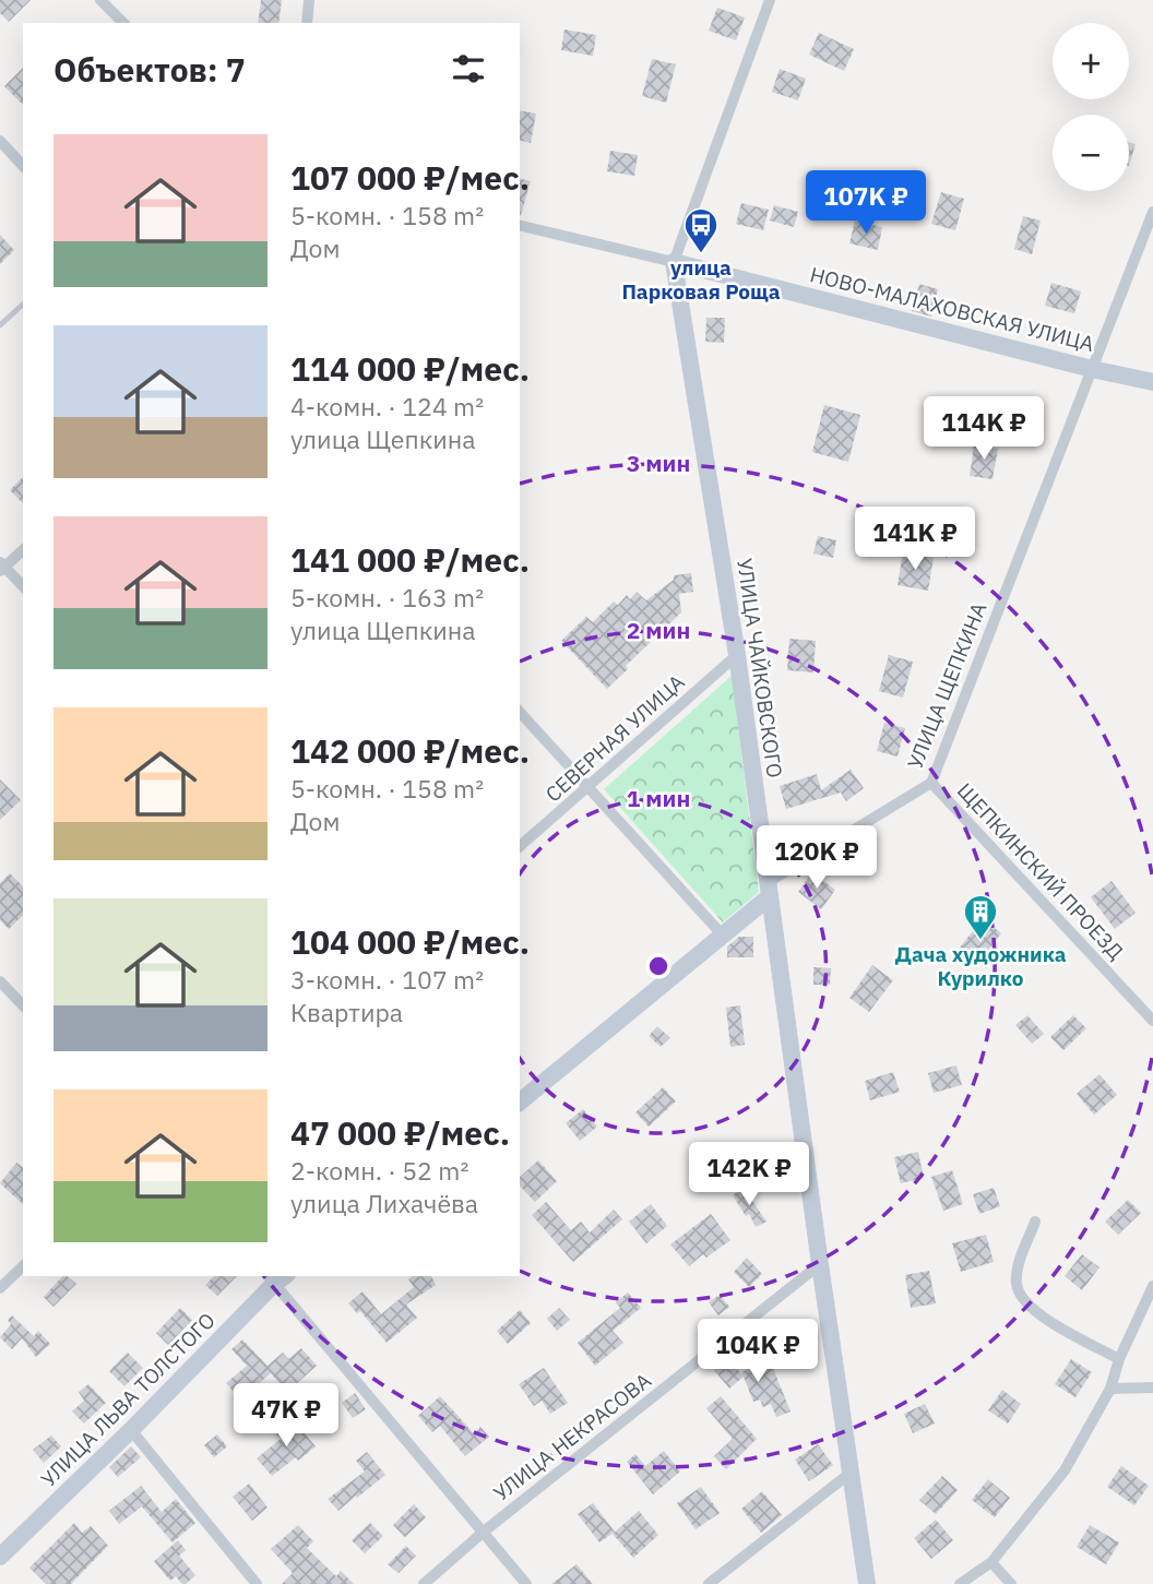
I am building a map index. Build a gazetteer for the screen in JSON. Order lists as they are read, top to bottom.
{
  "streets": {
    "street": [
      "НОВО-МАЛАХОВСКАЯ УЛИЦА",
      "УЛИЦА ЧАЙКОВСКОГО",
      "УЛИЦА ЩЕПКИНА",
      "СЕВЕРНАЯ УЛИЦА",
      "ЩЕПКИНСКИЙ ПРОЕЗД",
      "УЛИЦА ЛЬВА ТОЛСТОГО",
      "УЛИЦА НЕКРАСОВА"
    ]
  },
  "crossings": [
    ["НОВО-МАЛАХОВСКАЯ УЛИЦА", "УЛИЦА ЧАЙКОВСКОГО"],
    ["НОВО-МАЛАХОВСКАЯ УЛИЦА", "УЛИЦА ЩЕПКИНА"],
    ["УЛИЦА ЧАЙКОВСКОГО", "УЛИЦА ЩЕПКИНА"],
    ["УЛИЦА ЧАЙКОВСКОГО", "СЕВЕРНАЯ УЛИЦА"],
    ["УЛИЦА ЧАЙКОВСКОГО", "УЛИЦА НЕКРАСОВА"],
    ["УЛИЦА ЩЕПКИНА", "ЩЕПКИНСКИЙ ПРОЕЗД"]
  ],
  "places": {
    "bus stop": ["улица Парковая Роща"],
    "building": ["Дача художника Курилко"]
  },
  "page": {
    "map_buttons": ["+", "−"],
    "heading": "Объектов: 7",
    "list": [
      {
        "name": "107 000 ₽/мес.",
        "note": "5-комн. · 158 m² · Дом"
      },
      {
        "name": "114 000 ₽/мес.",
        "note": "4-комн. · 124 m² · улица Щепкина"
      },
      {
        "name": "141 000 ₽/мес.",
        "note": "5-комн. · 163 m² · улица Щепкина"
      },
      {
        "name": "142 000 ₽/мес.",
        "note": "5-комн. · 158 m² · Дом"
      },
      {
        "name": "104 000 ₽/мес.",
        "note": "3-комн. · 107 m² · Квартира"
      },
      {
        "name": "47 000 ₽/мес.",
        "note": "2-комн. · 52 m² · улица Лихачёва"
      }
    ],
    "price": [
      "107K ₽",
      "114K ₽",
      "141K ₽",
      "120K ₽",
      "142K ₽",
      "104K ₽",
      "47K ₽"
    ]
  },
  "rings": ["3 мин", "2 мин", "1 мин"]
}
